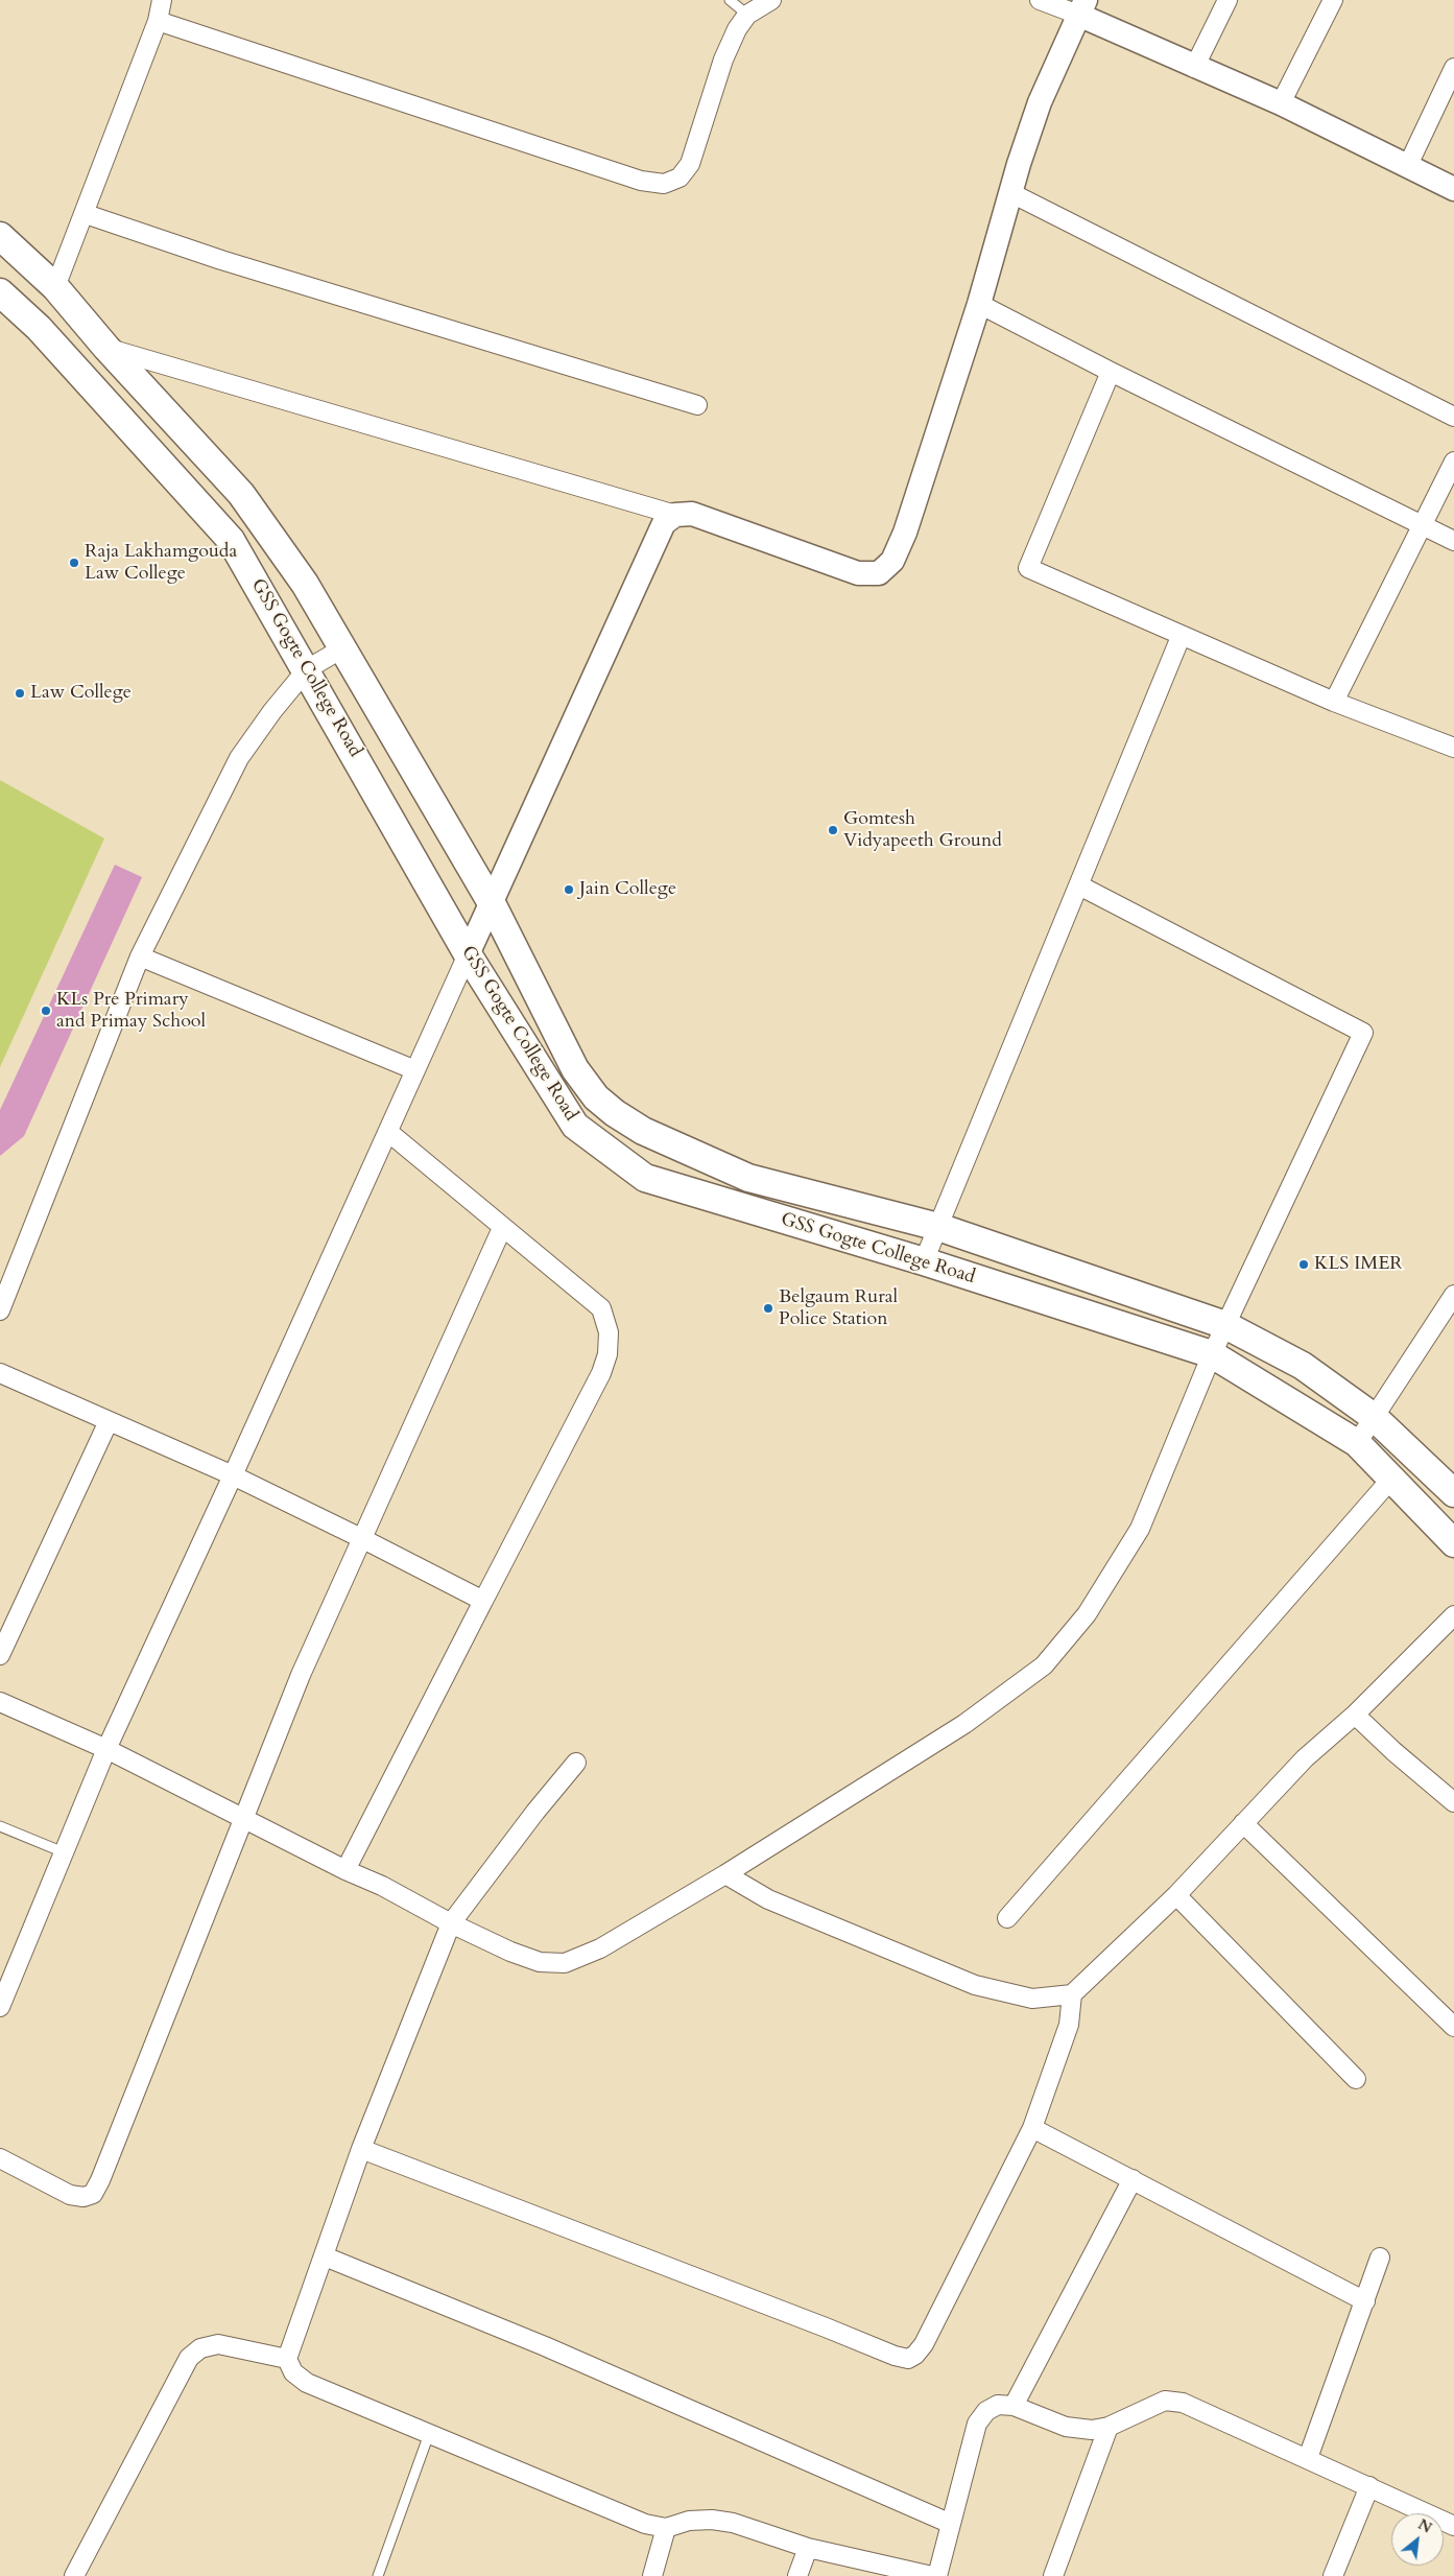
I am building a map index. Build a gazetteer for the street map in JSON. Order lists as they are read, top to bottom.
{
  "streets": {
    "main road": ["GSS Gogte College Road"]
  },
  "places": [
    "Raja Lakhamgouda Law College",
    "Law College",
    "Gomtesh Vidyapeeth Ground",
    "Jain College",
    "KLs Pre Primary and Primay School",
    "KLS IMER",
    "Belgaum Rural Police Station"
  ],
  "north": "top right"
}
